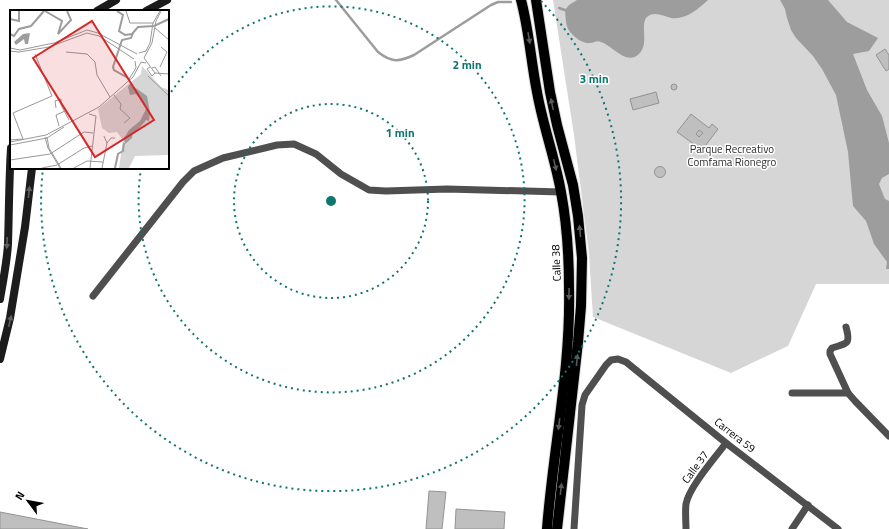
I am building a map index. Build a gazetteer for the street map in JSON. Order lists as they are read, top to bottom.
{
  "streets": {
    "main road": ["Calle 38"],
    "street": ["Carrera 59", "Calle 37"]
  },
  "crossings": [
    ["Carrera 59", "Calle 37"]
  ],
  "parks": ["Parque Recreativo Comfama Rionegro"],
  "north": "top left",
  "rings": ["2 min", "3 min", "1 min"]
}
